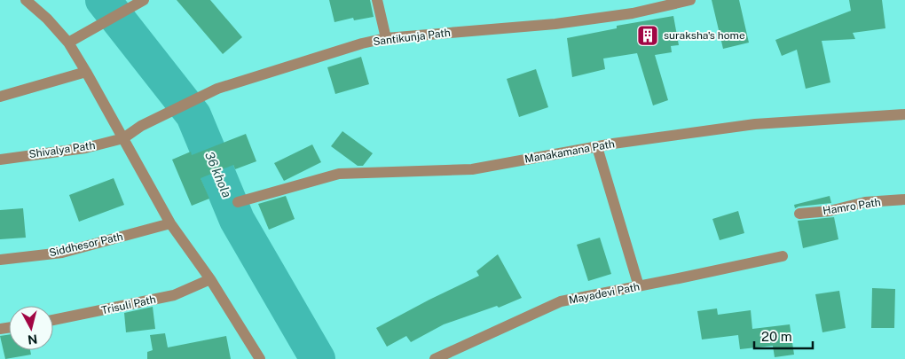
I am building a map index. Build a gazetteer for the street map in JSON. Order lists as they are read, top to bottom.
{
  "streets": {
    "street": [
      "Santikunja Path",
      "Shivalya Path",
      "Manakamana Path",
      "Hamro Path",
      "Siddhesor Path",
      "Mayadevi Path",
      "Trisuli Path"
    ]
  },
  "crossings": [
    ["Santikunja Path", "Shivalya Path"]
  ],
  "water": ["36 khola"],
  "places": {
    "building": ["suraksha's home"]
  },
  "scale_bar": "20 m",
  "north": "bottom"
}
